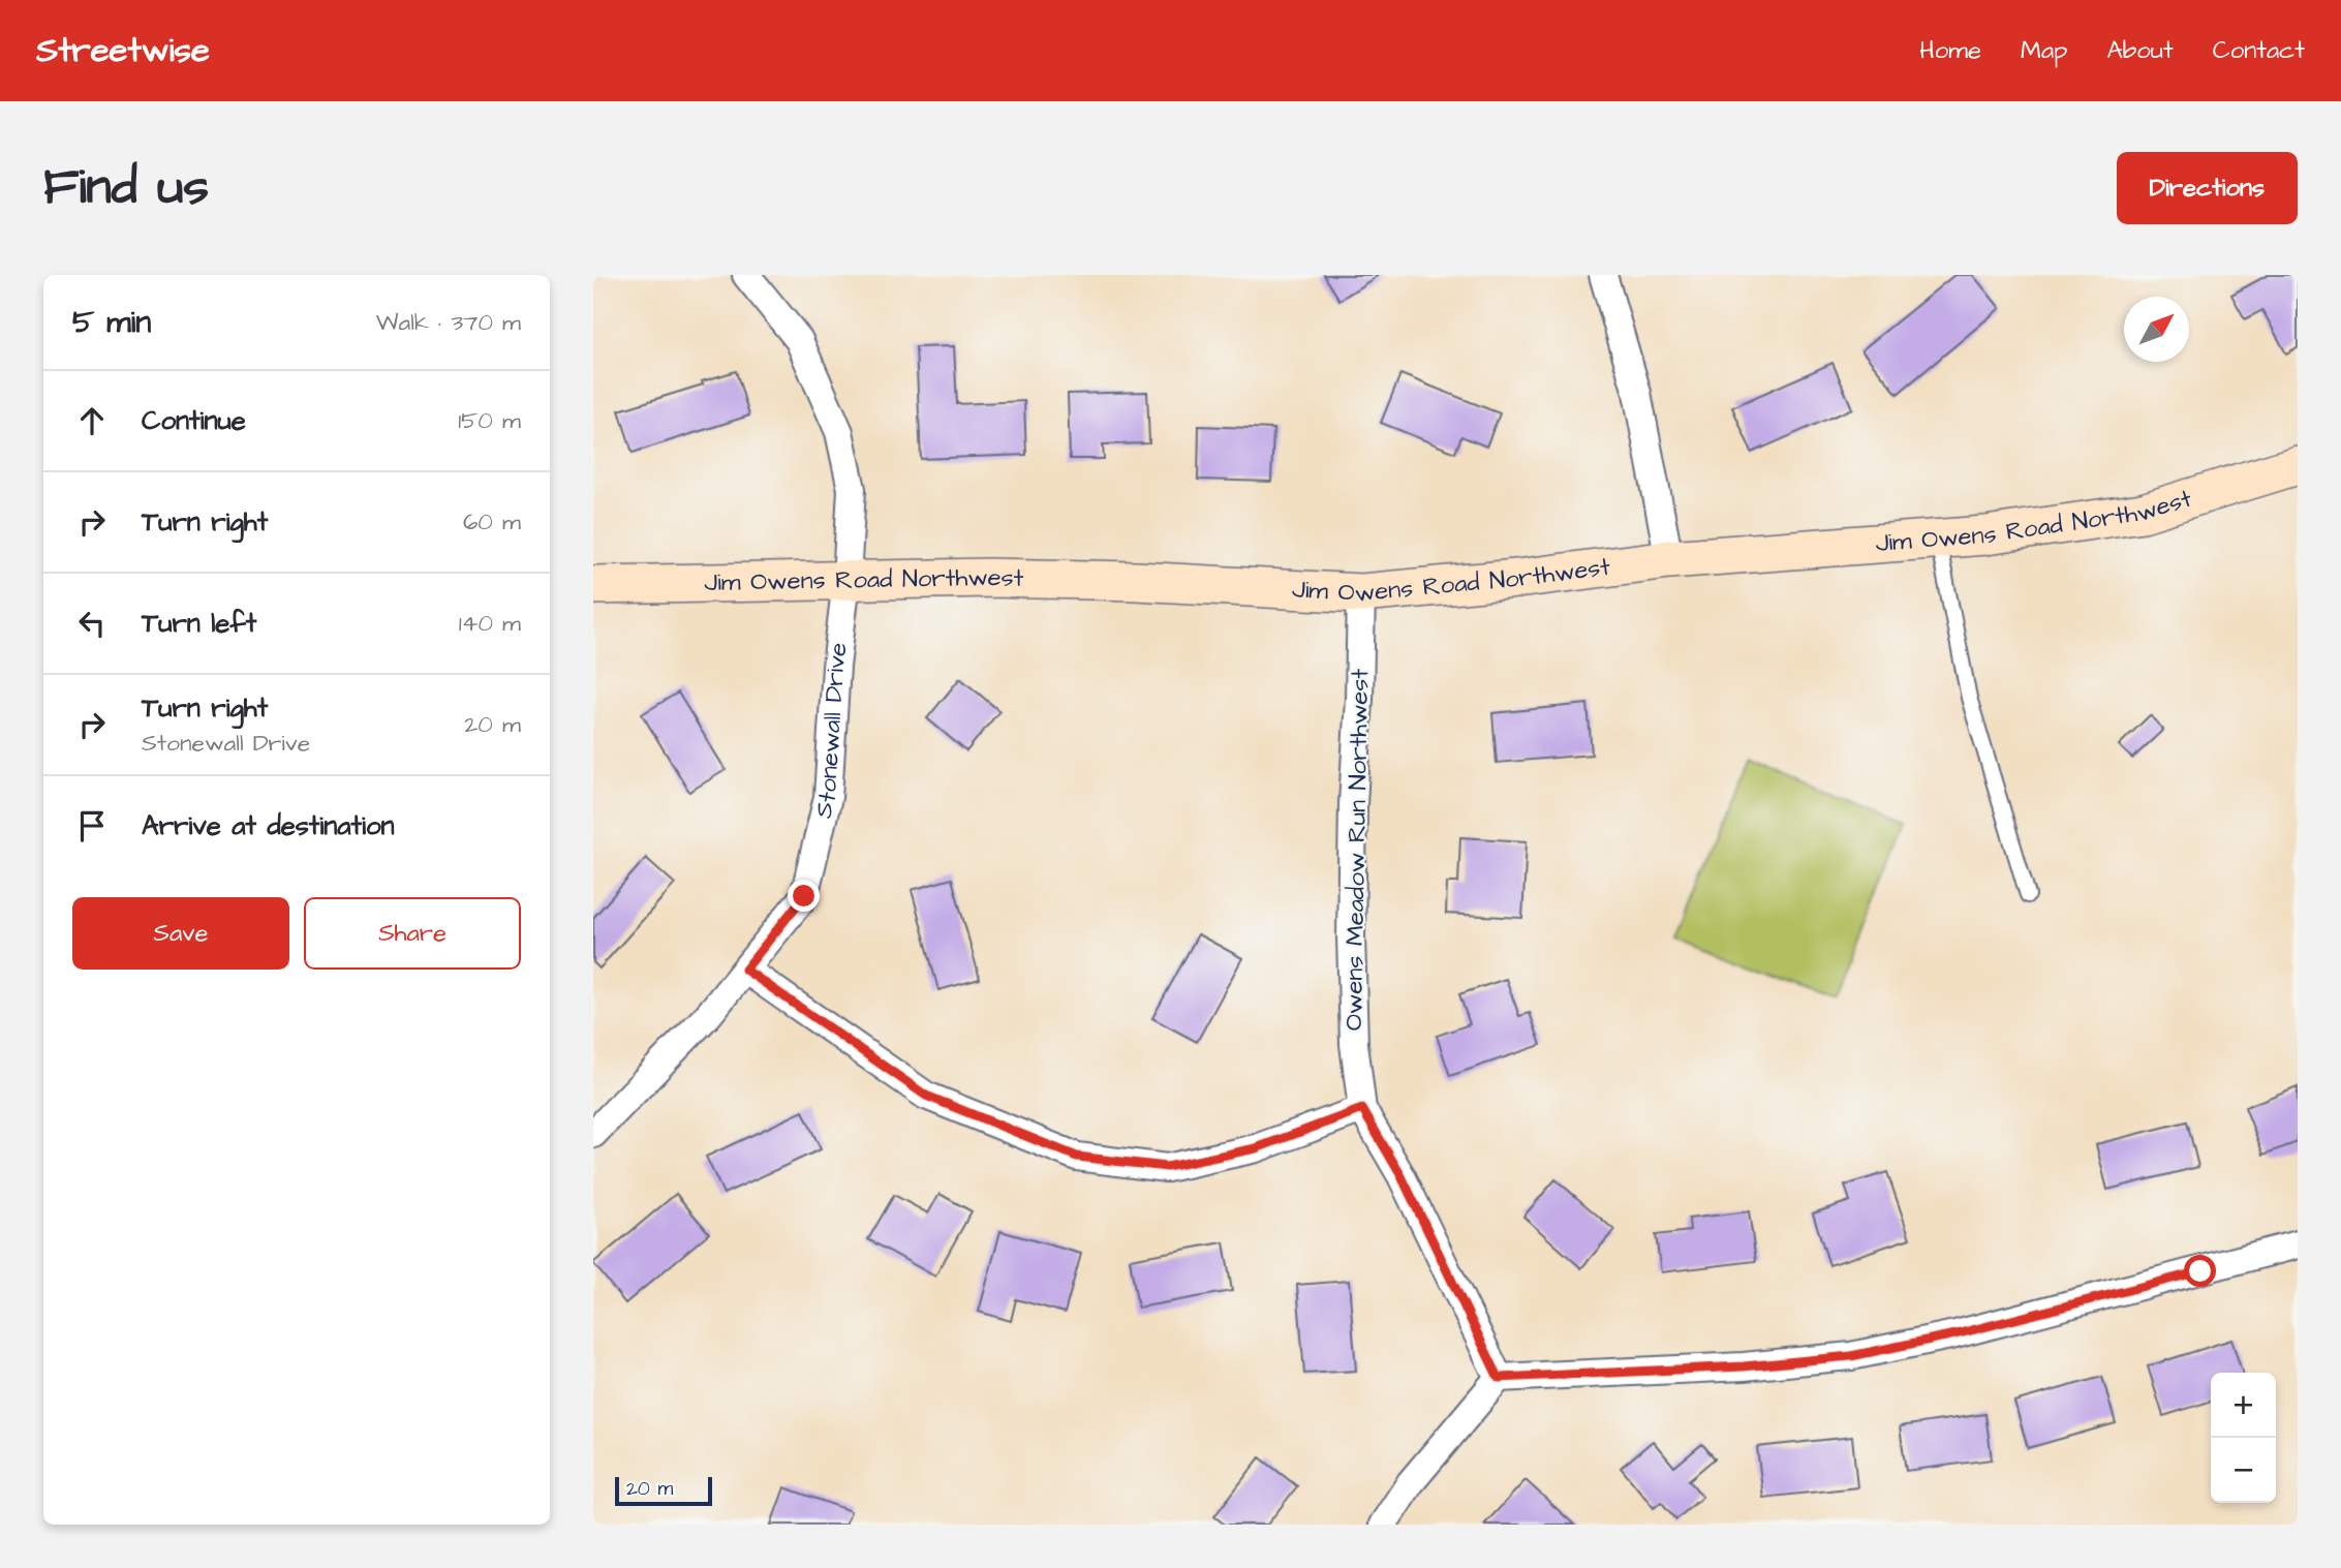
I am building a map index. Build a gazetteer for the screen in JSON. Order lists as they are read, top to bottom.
{
  "streets": {
    "street": ["Jim Owens Road Northwest", "Stonewall Drive", "Owens Meadow Run Northwest"]
  },
  "crossings": [
    ["Jim Owens Road Northwest", "Stonewall Drive"],
    ["Jim Owens Road Northwest", "Owens Meadow Run Northwest"]
  ],
  "scale_bar": "20 m",
  "north": "top right",
  "page": {
    "header": "Streetwise",
    "nav": [
      "Home",
      "Map",
      "About",
      "Contact"
    ],
    "buttons": [
      "Directions",
      ["Save", "Share"]
    ],
    "title": "Find us",
    "heading": ["5 min", "Walk · 370 m"],
    "list": [
      ["Continue", "150 m"],
      ["Turn right", "60 m"],
      ["Turn left", "140 m"],
      ["Turn right", "Stonewall Drive", "20 m"],
      "Arrive at destination"
    ],
    "map_buttons": ["+", "−"],
    "scale": "20 m"
  }
}
